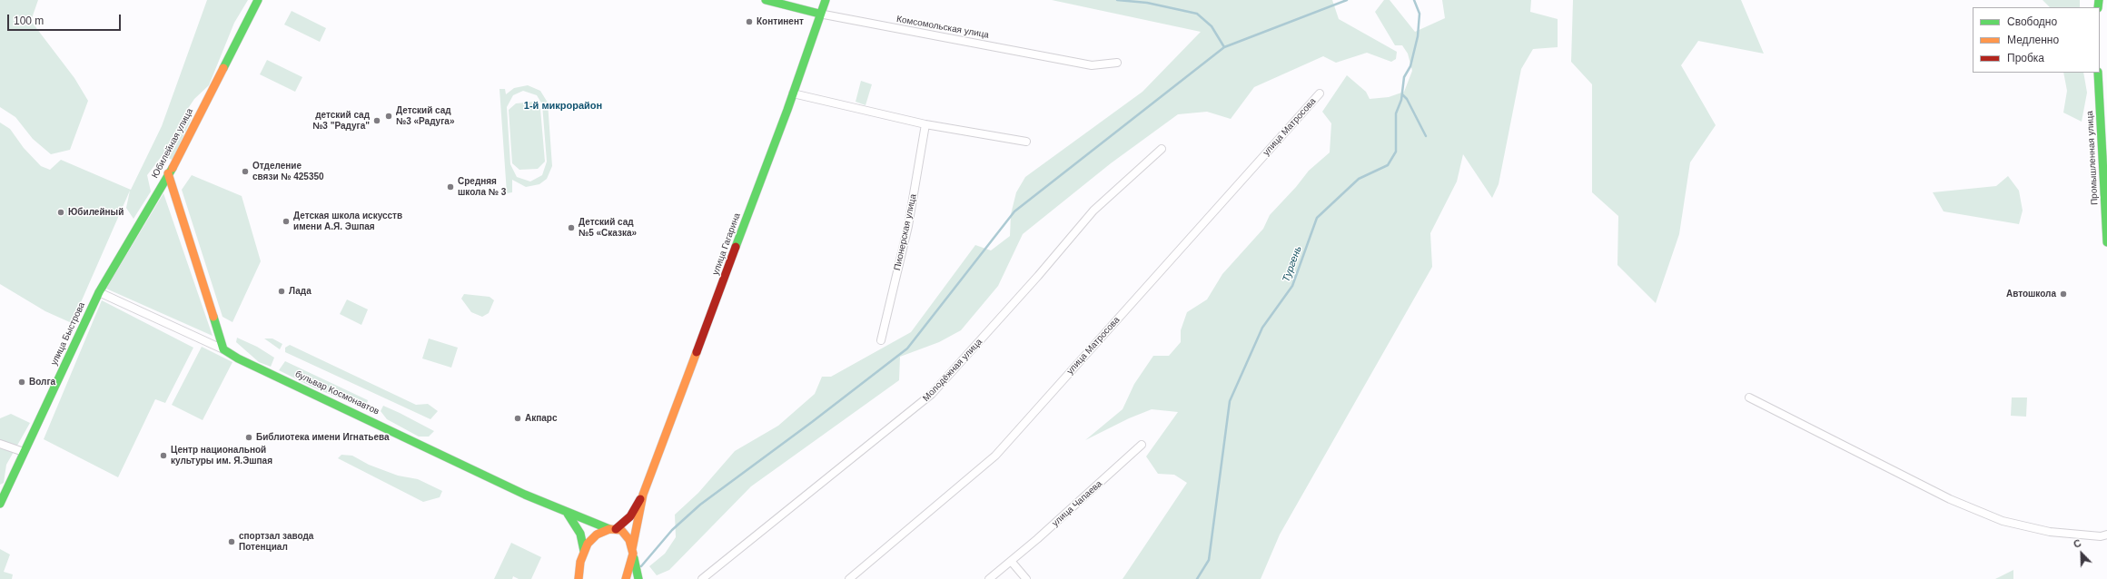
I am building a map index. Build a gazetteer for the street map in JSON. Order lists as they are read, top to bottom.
{
  "streets": {
    "street": [
      "Комсомольская улица",
      "улица Матросова",
      "Юбилейная улица",
      "Промышленная улица",
      "Пионерская улица",
      "улица Гагарина",
      "улица Быстрова",
      "Молодёжная улица",
      "бульвар Космонавтов",
      "улица Чапаева"
    ]
  },
  "crossings": [
    ["Комсомольская улица", "улица Гагарина"],
    ["Юбилейная улица", "улица Быстрова"],
    ["Юбилейная улица", "бульвар Космонавтов"],
    ["улица Гагарина", "бульвар Космонавтов"],
    ["улица Быстрова", "бульвар Космонавтов"]
  ],
  "districts": ["1-й микрорайон"],
  "water": ["Тургень"],
  "places": [
    "Континент",
    "Детский сад №3 «Радуга»",
    "детский сад №3 \"Радуга\"",
    "Отделение связи № 425350",
    "Средняя школа № 3",
    "Юбилейный",
    "Детская школа искусств имени А.Я. Эшпая",
    "Детский сад №5 «Сказка»",
    "Лада",
    "Автошкола",
    "Волга",
    "Акпарс",
    "Библиотека имени Игнатьева",
    "Центр национальной культуры им. Я.Эшпая",
    "спортзал завода Потенциал"
  ],
  "legend": ["Свободно", "Медленно", "Пробка"],
  "scale_bar": "100 m",
  "north": "top left"
}
